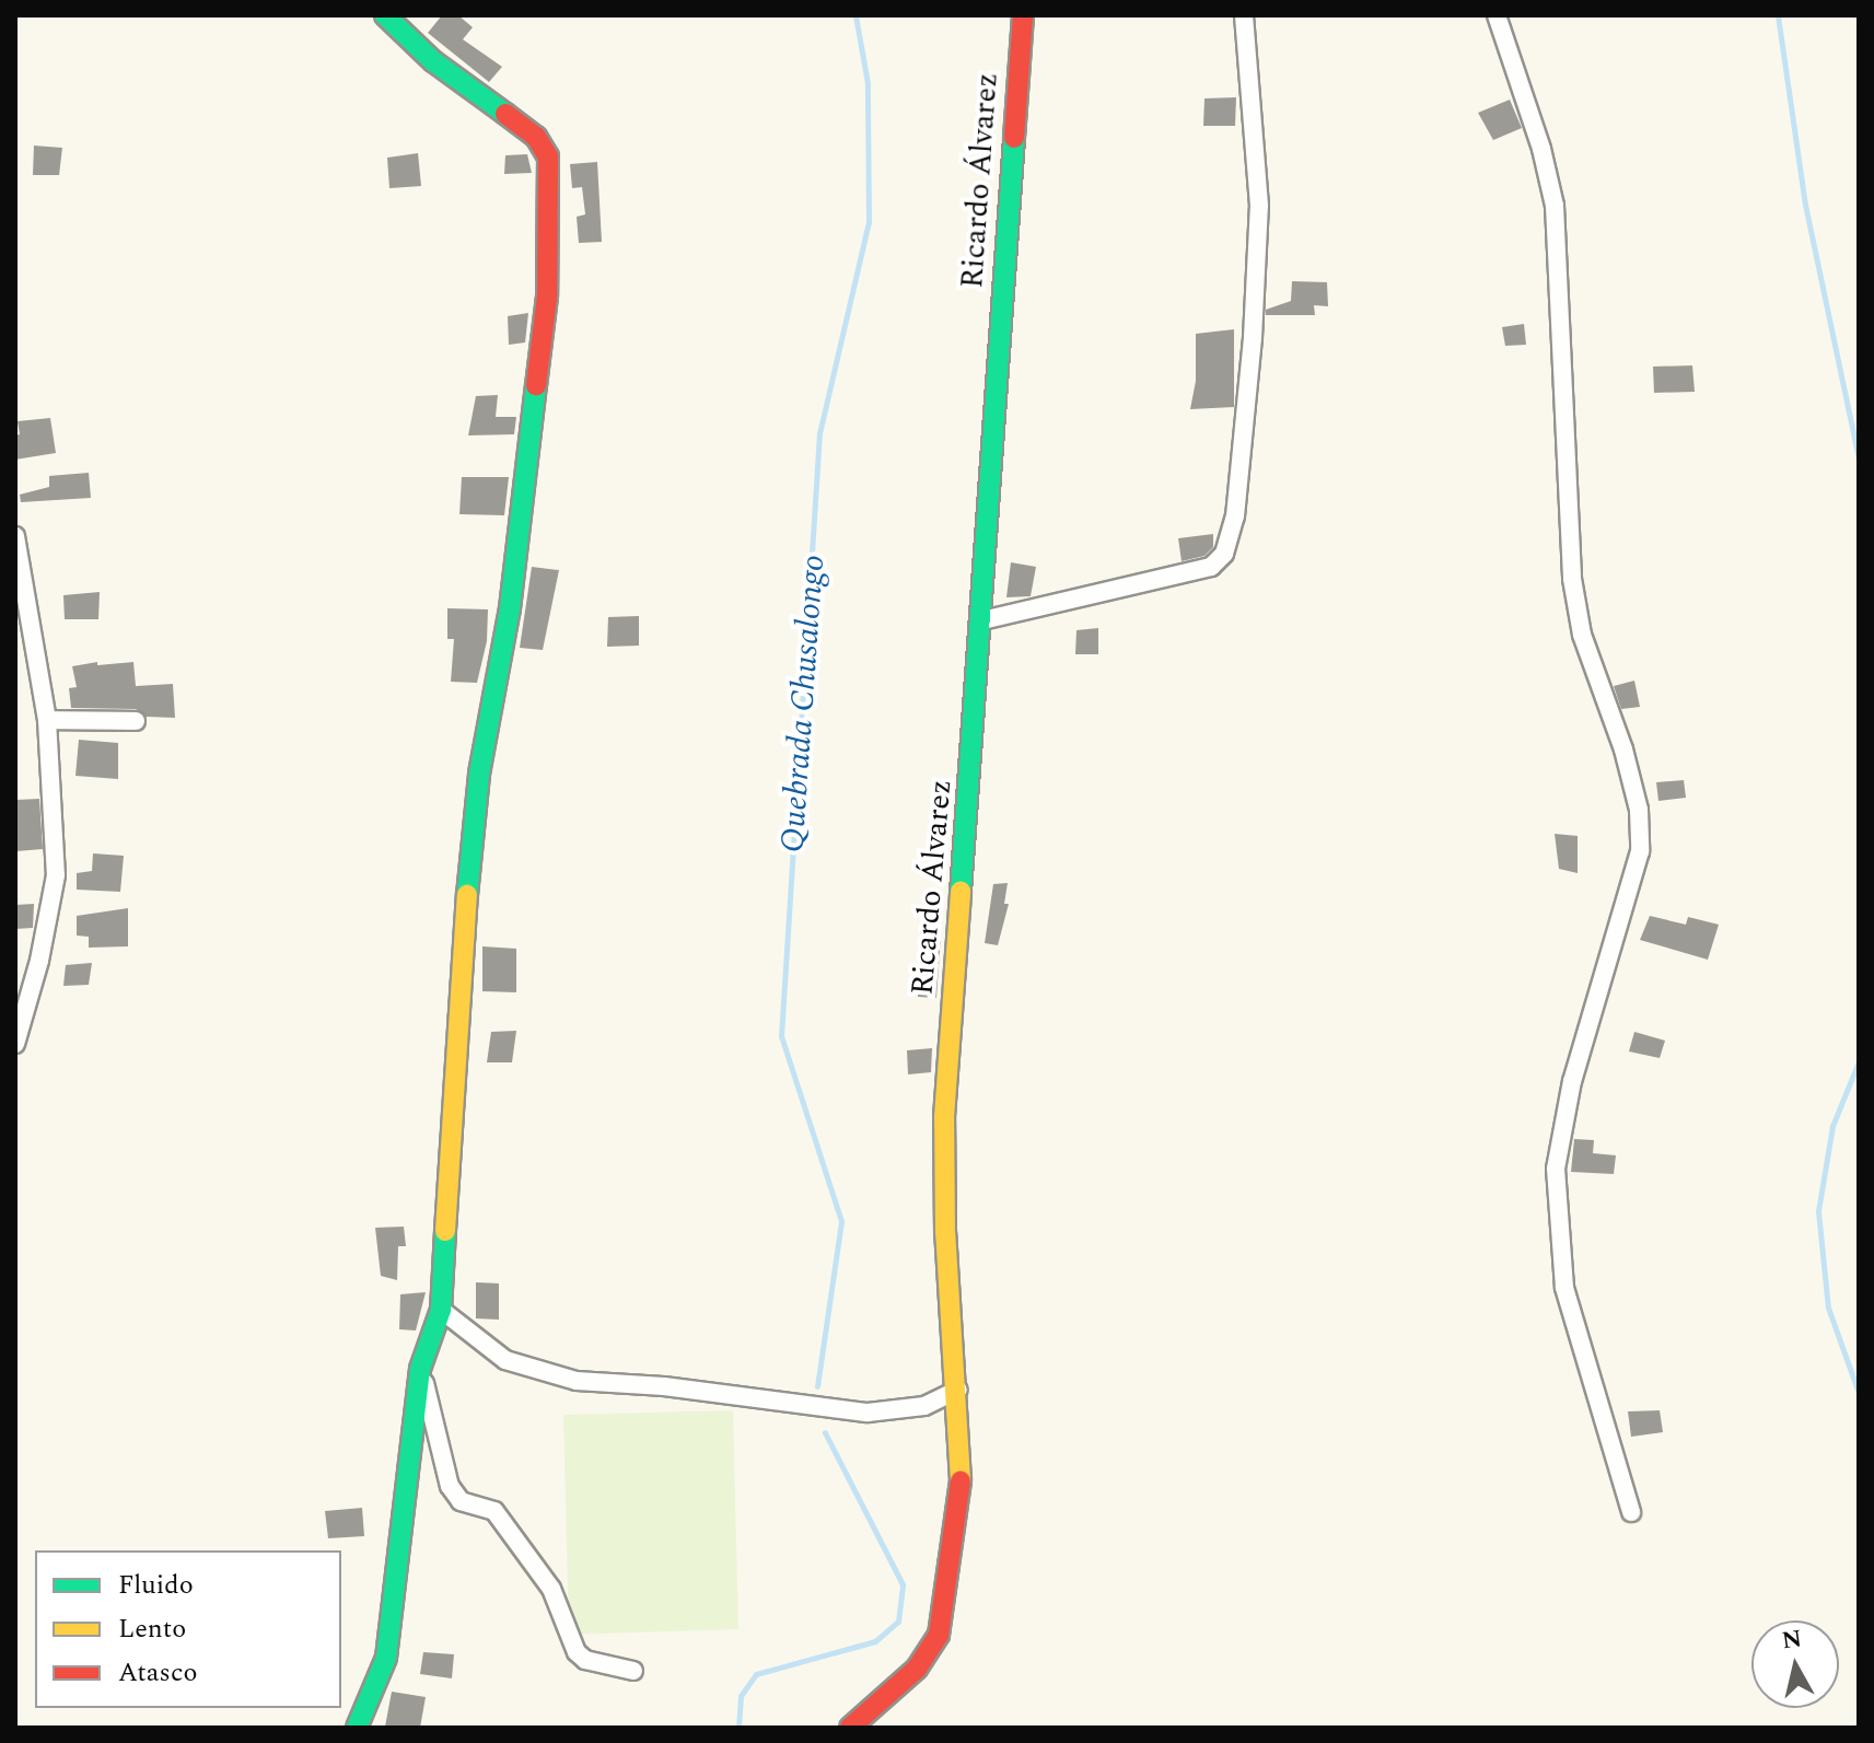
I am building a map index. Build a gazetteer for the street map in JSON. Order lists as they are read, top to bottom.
{
  "streets": {
    "street": ["Ricardo Álvarez"]
  },
  "water": ["Quebrada Chusalongo"],
  "legend": ["Fluido", "Lento", "Atasco"],
  "north": "top"
}
